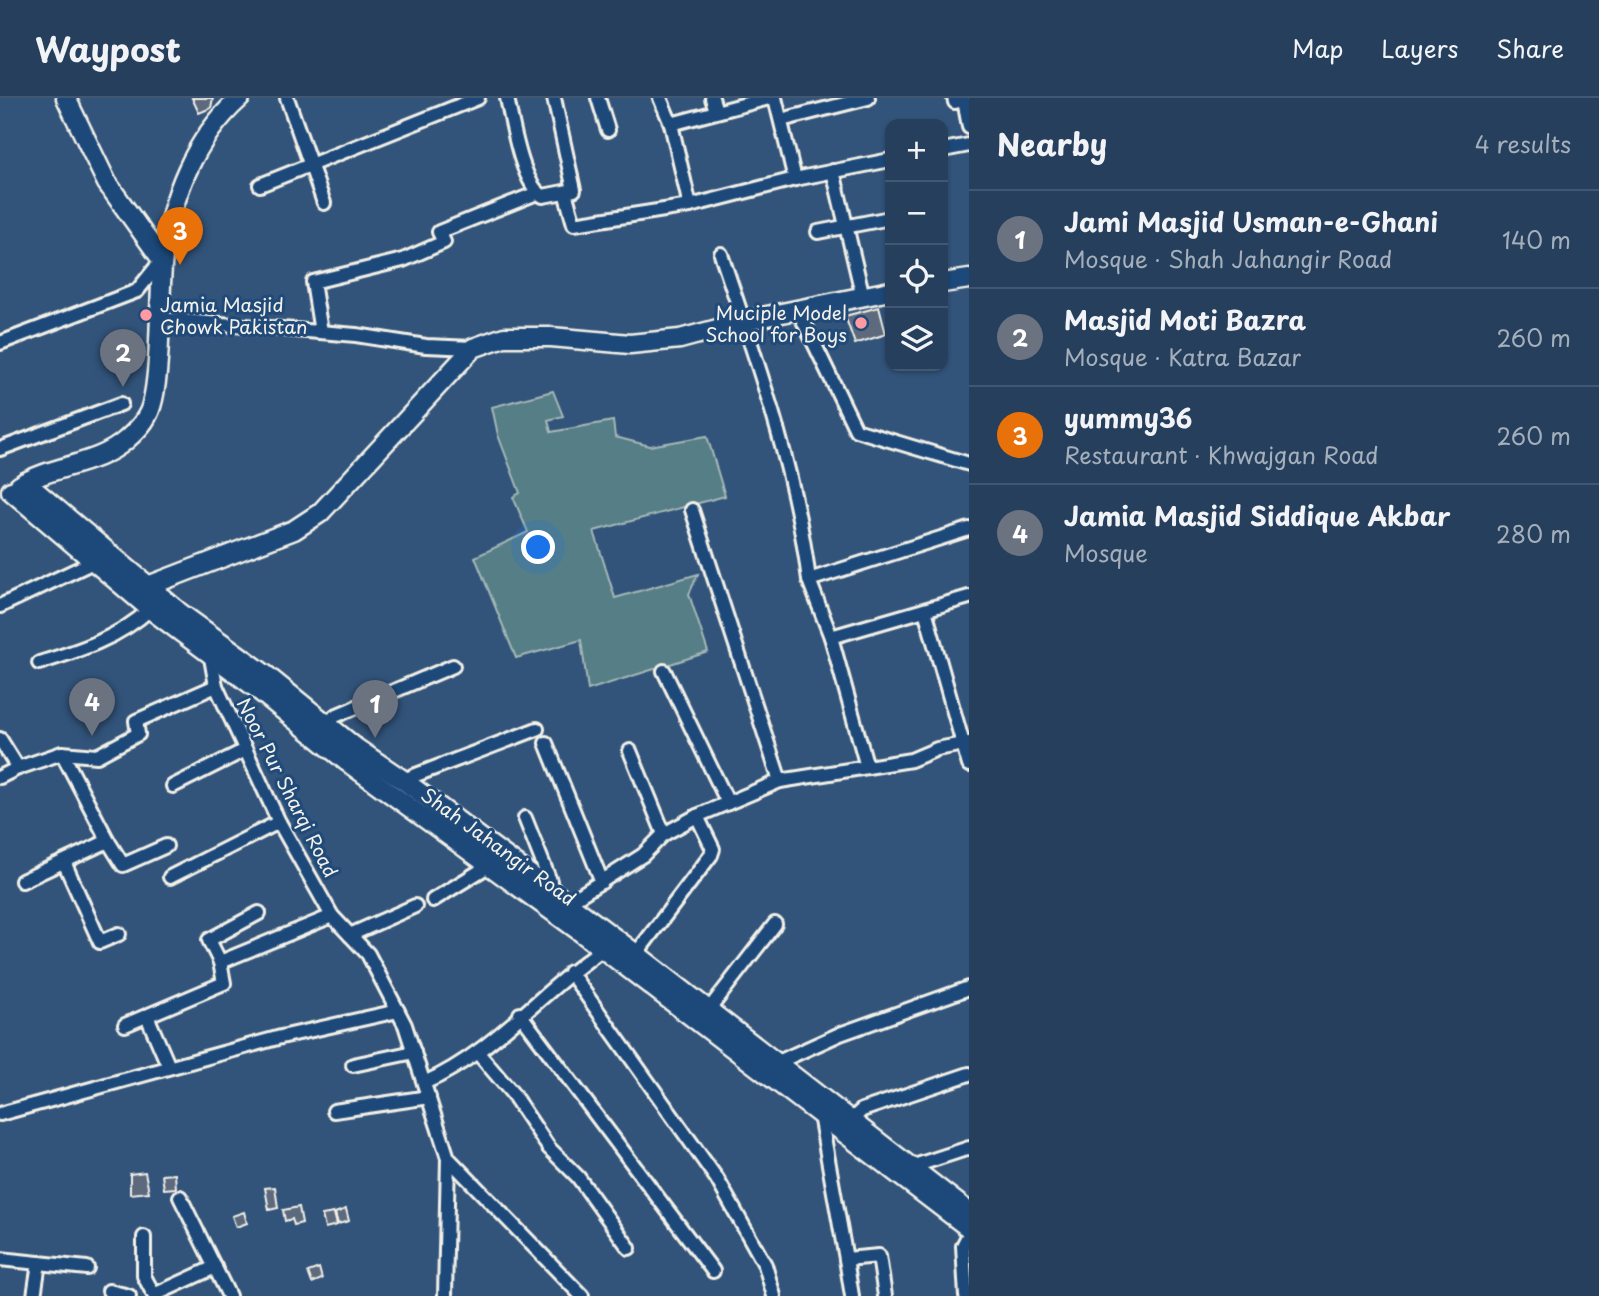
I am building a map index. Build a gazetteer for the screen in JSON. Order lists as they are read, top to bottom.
{
  "streets": {
    "street": ["Noor Pur Sharqi Road", "Shah Jahangir Road"]
  },
  "crossings": [
    ["Noor Pur Sharqi Road", "Shah Jahangir Road"]
  ],
  "places": ["Jamia Masjid Chowk Pakistan", "Muciple Model School for Boys"],
  "page": {
    "header": "Waypost",
    "nav": ["Map", "Layers", "Share"],
    "heading": ["Nearby", "4 results"],
    "map_buttons": ["+", "−"],
    "list": [
      {
        "mark": "1",
        "name": "Jami Masjid Usman-e-Ghani",
        "note": "Mosque · Shah Jahangir Road",
        "value": "140 m"
      },
      {
        "mark": "2",
        "name": "Masjid Moti Bazra",
        "note": "Mosque · Katra Bazar",
        "value": "260 m"
      },
      {
        "mark": "3",
        "name": "yummy36",
        "note": "Restaurant · Khwajgan Road",
        "value": "260 m"
      },
      {
        "mark": "4",
        "name": "Jamia Masjid Siddique Akbar",
        "note": "Mosque",
        "value": "280 m"
      }
    ],
    "pins": [
      "3",
      "2",
      "4",
      "1"
    ]
  }
}
